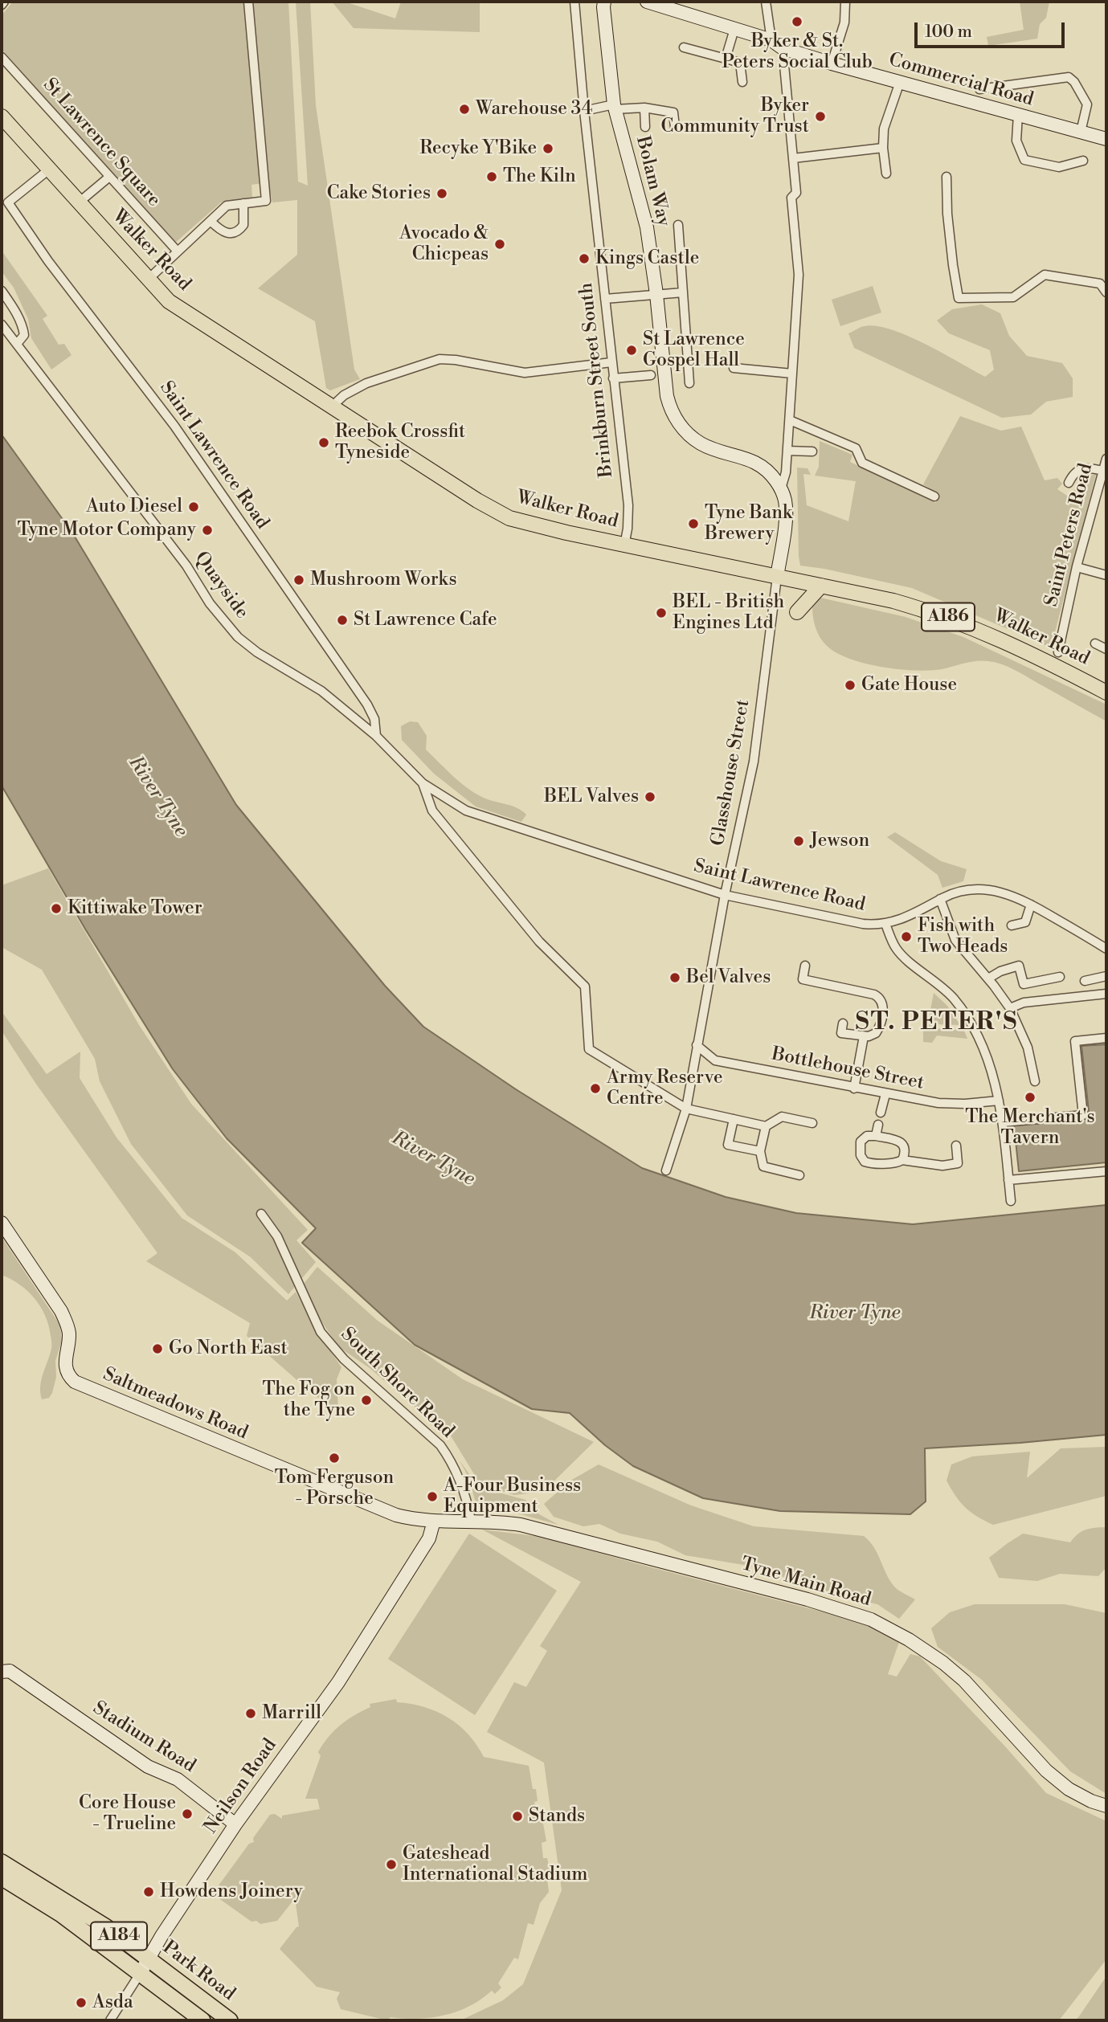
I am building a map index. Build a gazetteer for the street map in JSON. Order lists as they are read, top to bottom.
{
  "streets": {
    "highway": ["A184", "Park Road"],
    "main road": ["Walker Road", "A186"],
    "street": [
      "Commercial Road",
      "St Lawrence Square",
      "Bolam Way",
      "Brinkburn Street South",
      "Saint Lawrence Road",
      "Saint Peters Road",
      "Quayside",
      "Glasshouse Street",
      "Bottlehouse Street",
      "South Shore Road",
      "Saltmeadows Road",
      "Tyne Main Road",
      "Stadium Road",
      "Neilson Road"
    ]
  },
  "crossings": [
    ["Walker Road", "Brinkburn Street South"],
    ["Walker Road", "Glasshouse Street"],
    ["Saint Lawrence Road", "Quayside"],
    ["Saint Lawrence Road", "Glasshouse Street"],
    ["Glasshouse Street", "Bottlehouse Street"],
    ["South Shore Road", "Tyne Main Road"],
    ["Saltmeadows Road", "Tyne Main Road"],
    ["Saltmeadows Road", "Neilson Road"],
    ["Tyne Main Road", "Neilson Road"],
    ["Stadium Road", "Neilson Road"],
    ["Neilson Road", "Park Road"]
  ],
  "districts": ["ST. PETER'S"],
  "water": ["River Tyne"],
  "places": [
    "Byker & St. Peters Social Club",
    "Warehouse 34",
    "Byker Community Trust",
    "Recyke Y'Bike",
    "The Kiln",
    "Cake Stories",
    "Avocado & Chicpeas",
    "Kings Castle",
    "St Lawrence Gospel Hall",
    "Reebok Crossfit Tyneside",
    "Auto Diesel",
    "Tyne Bank Brewery",
    "Tyne Motor Company",
    "Mushroom Works",
    "BEL - British Engines Ltd",
    "St Lawrence Cafe",
    "Gate House",
    "BEL Valves",
    "Jewson",
    "Kittiwake Tower",
    "Fish with Two Heads",
    "Bel Valves",
    "Army Reserve Centre",
    "The Merchant's Tavern",
    "Go North East",
    "The Fog on the Tyne",
    "Tom Ferguson - Porsche",
    "A-Four Business Equipment",
    "Marrill",
    "Core House - Trueline",
    "Stands",
    "Gateshead International Stadium",
    "Howdens Joinery",
    "Asda"
  ],
  "scale_bar": "100 m"
}
